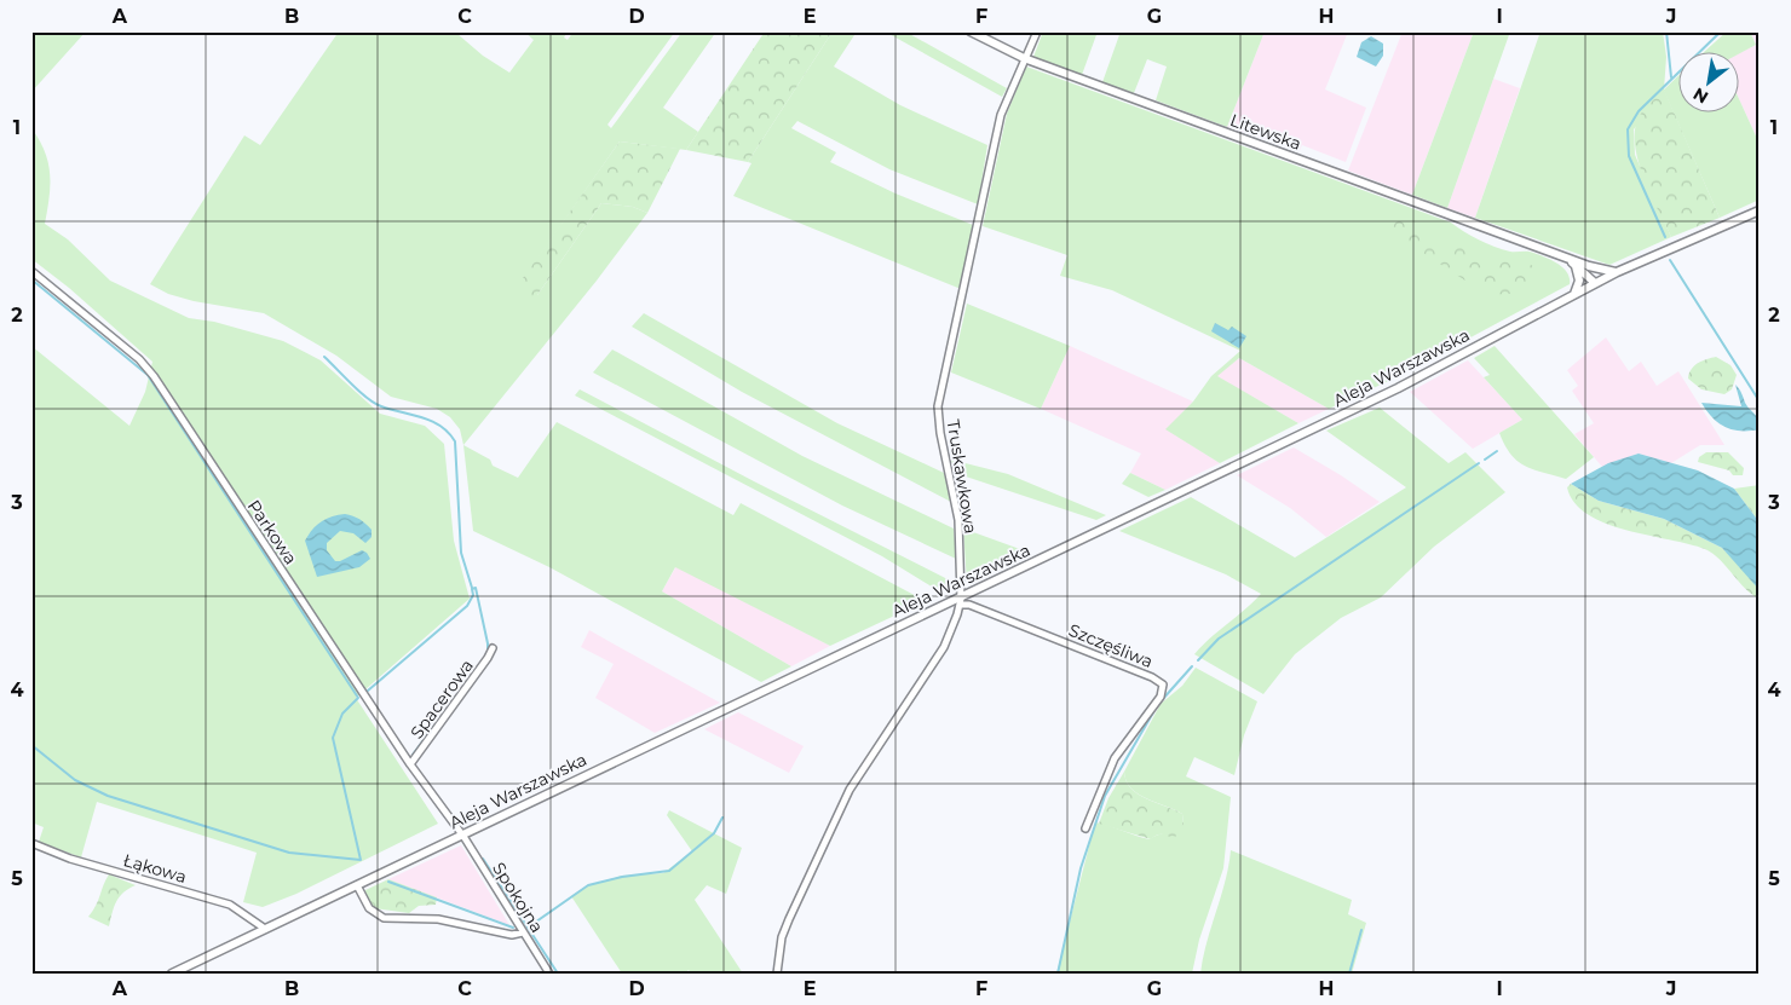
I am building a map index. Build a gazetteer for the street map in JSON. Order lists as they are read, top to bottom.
{
  "streets": {
    "street": [
      "Litewska",
      "Aleja Warszawska",
      "Truskawkowa",
      "Parkowa",
      "Szczęśliwa",
      "Spacerowa",
      "Łąkowa",
      "Spokojna"
    ]
  },
  "crossings": [
    ["Litewska", "Truskawkowa"],
    ["Aleja Warszawska", "Truskawkowa"],
    ["Aleja Warszawska", "Parkowa"],
    ["Aleja Warszawska", "Szczęśliwa"],
    ["Aleja Warszawska", "Łąkowa"],
    ["Aleja Warszawska", "Spokojna"],
    ["Truskawkowa", "Szczęśliwa"],
    ["Parkowa", "Spacerowa"],
    ["Parkowa", "Spokojna"]
  ],
  "north": "bottom left",
  "grid": {
    "columns": [
      "A",
      "B",
      "C",
      "D",
      "E",
      "F",
      "G",
      "H",
      "I",
      "J"
    ],
    "rows": [
      "1",
      "2",
      "3",
      "4",
      "5"
    ]
  }
}
